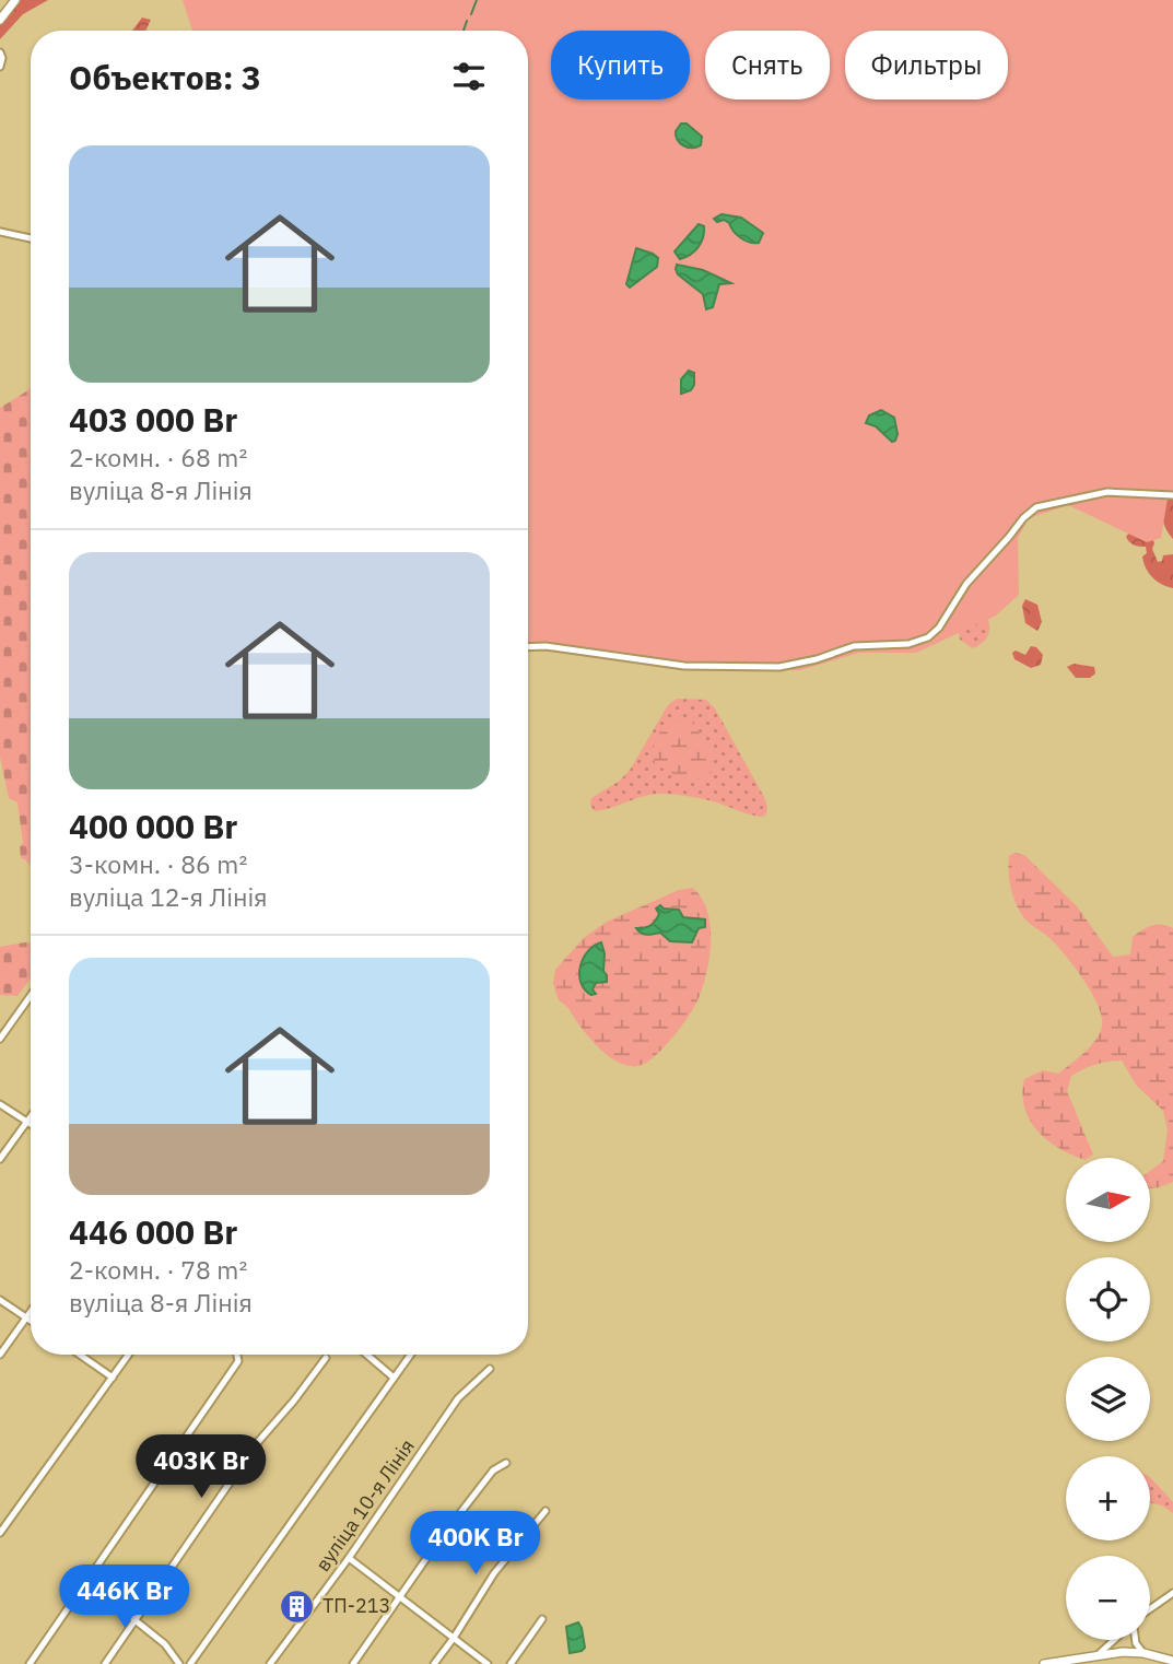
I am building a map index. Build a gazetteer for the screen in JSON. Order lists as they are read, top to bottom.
{
  "streets": {
    "street": ["вуліца 10-я Лінія"]
  },
  "places": {
    "building": ["ТП-213"]
  },
  "north": "right",
  "page": {
    "chip": ["Купить", "Снять", "Фильтры"],
    "heading": "Объектов: 3",
    "list": [
      {
        "name": "403 000 Br",
        "note": "2-комн. · 68 m² · вуліца 8-я Лінія"
      },
      {
        "name": "400 000 Br",
        "note": "3-комн. · 86 m² · вуліца 12-я Лінія"
      },
      {
        "name": "446 000 Br",
        "note": "2-комн. · 78 m² · вуліца 8-я Лінія"
      }
    ],
    "map_buttons": ["+", "−"],
    "price": ["403K Br", "400K Br", "446K Br"]
  }
}
